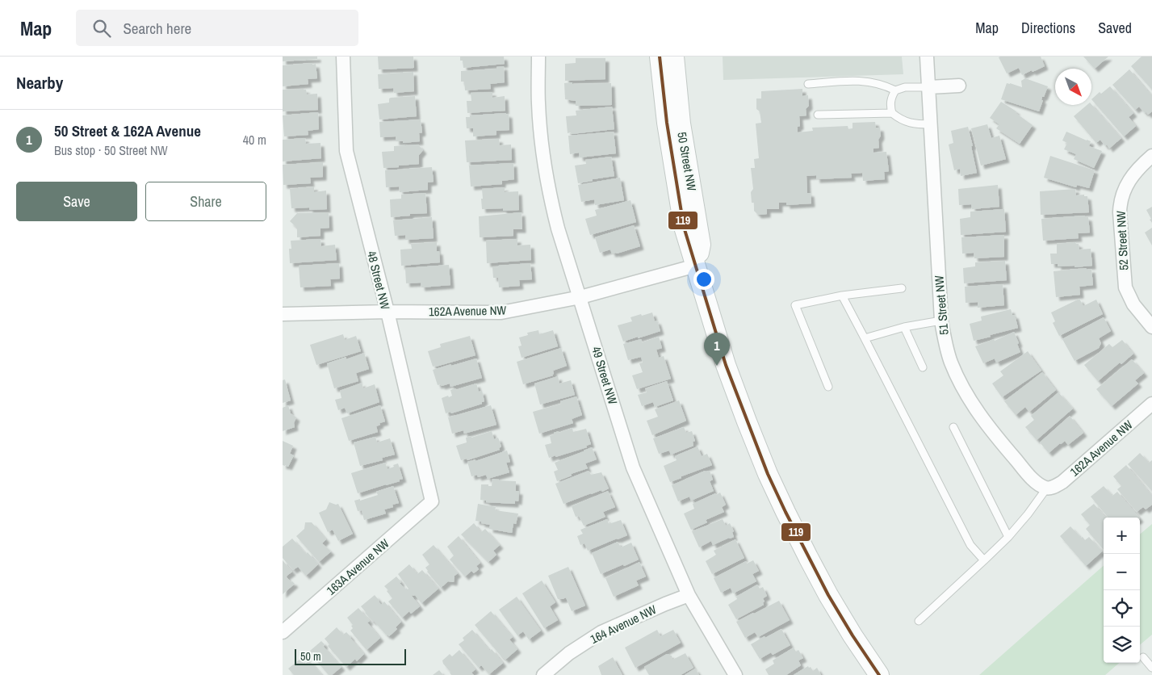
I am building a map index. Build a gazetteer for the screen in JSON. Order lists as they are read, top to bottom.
{
  "streets": {
    "main road": ["50 Street NW"],
    "street": [
      "52 Street NW",
      "48 Street NW",
      "51 Street NW",
      "162A Avenue NW",
      "49 Street NW",
      "163A Avenue NW",
      "164 Avenue NW"
    ]
  },
  "crossings": [
    ["50 Street NW", "162A Avenue NW"],
    ["48 Street NW", "162A Avenue NW"],
    ["48 Street NW", "163A Avenue NW"],
    ["51 Street NW", "162A Avenue NW"],
    ["162A Avenue NW", "49 Street NW"],
    ["49 Street NW", "164 Avenue NW"]
  ],
  "lines": ["transit line 119"],
  "scale_bar": "50 m",
  "north": "bottom right",
  "page": {
    "header": "Map",
    "search": "Search here",
    "nav": ["Map", "Directions", "Saved"],
    "heading": "Nearby",
    "list": [
      {
        "mark": "1",
        "name": "50 Street & 162A Avenue",
        "note": "Bus stop · 50 Street NW",
        "value": "40 m"
      }
    ],
    "buttons": ["Save", "Share"],
    "pins": "1",
    "map_buttons": ["+", "−"],
    "scale": "50 m"
  }
}
